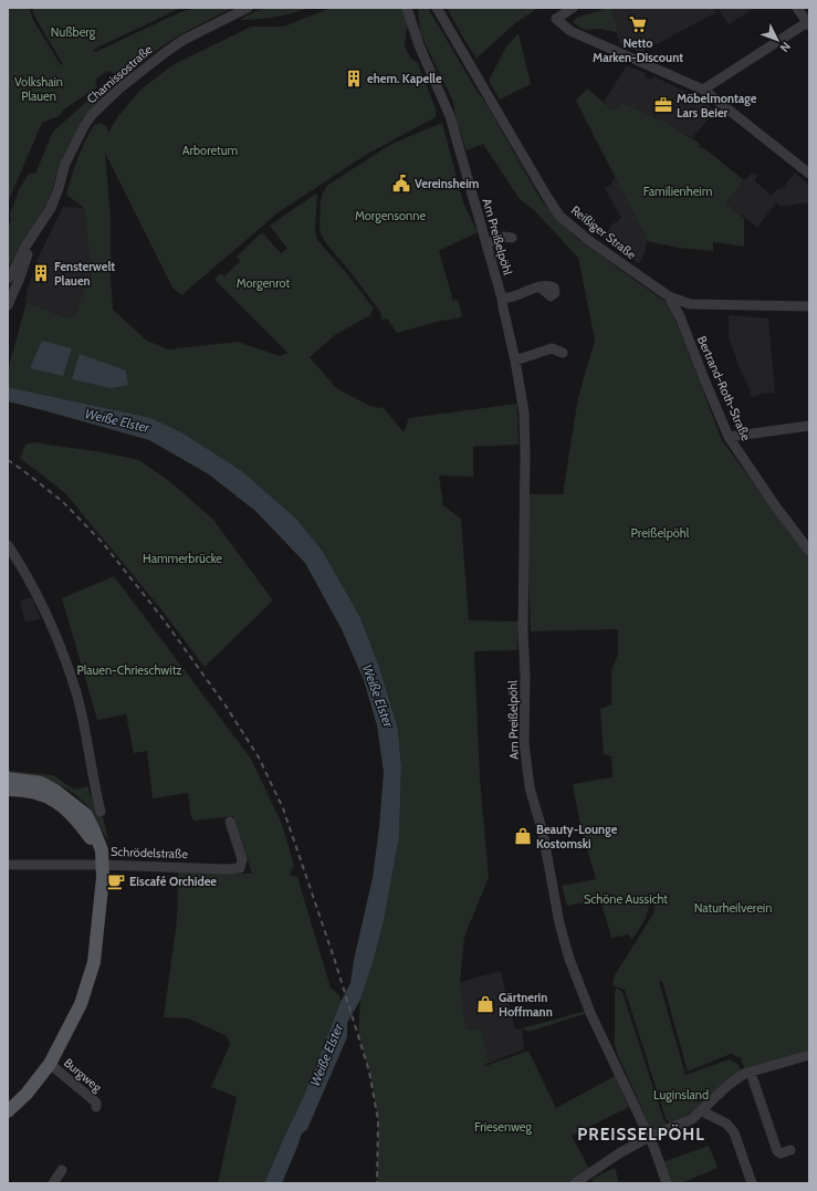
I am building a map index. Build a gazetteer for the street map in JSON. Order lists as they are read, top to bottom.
{
  "streets": {
    "street": [
      "Chamissostraße",
      "Reißiger Straße",
      "Am Preißelpöhl",
      "Bertrand-Roth-Straße",
      "Schrödelstraße",
      "Burgweg"
    ]
  },
  "crossings": [
    ["Reißiger Straße", "Bertrand-Roth-Straße"]
  ],
  "districts": ["PREISSELPÖHL"],
  "water": ["Weiße Elster"],
  "parks": [
    "Nußberg",
    "Volkshain Plauen",
    "Arboretum",
    "Familienheim",
    "Morgensonne",
    "Morgenrot",
    "Preißelpöhl",
    "Hammerbrücke",
    "Plauen-Chrieschwitz",
    "Schöne Aussicht",
    "Naturheilverein",
    "Luginsland",
    "Friesenweg"
  ],
  "places": {
    "supermarket": ["Netto Marken-Discount"],
    "building": ["ehem. Kapelle", "Fensterwelt Plauen"],
    "office": ["Möbelmontage Lars Beier"],
    "public building": ["Vereinsheim"],
    "shop": ["Beauty-Lounge Kostomski", "Gärtnerin Hoffmann"],
    "cafe": ["Eiscafé Orchidee"]
  },
  "north": "bottom right"
}
